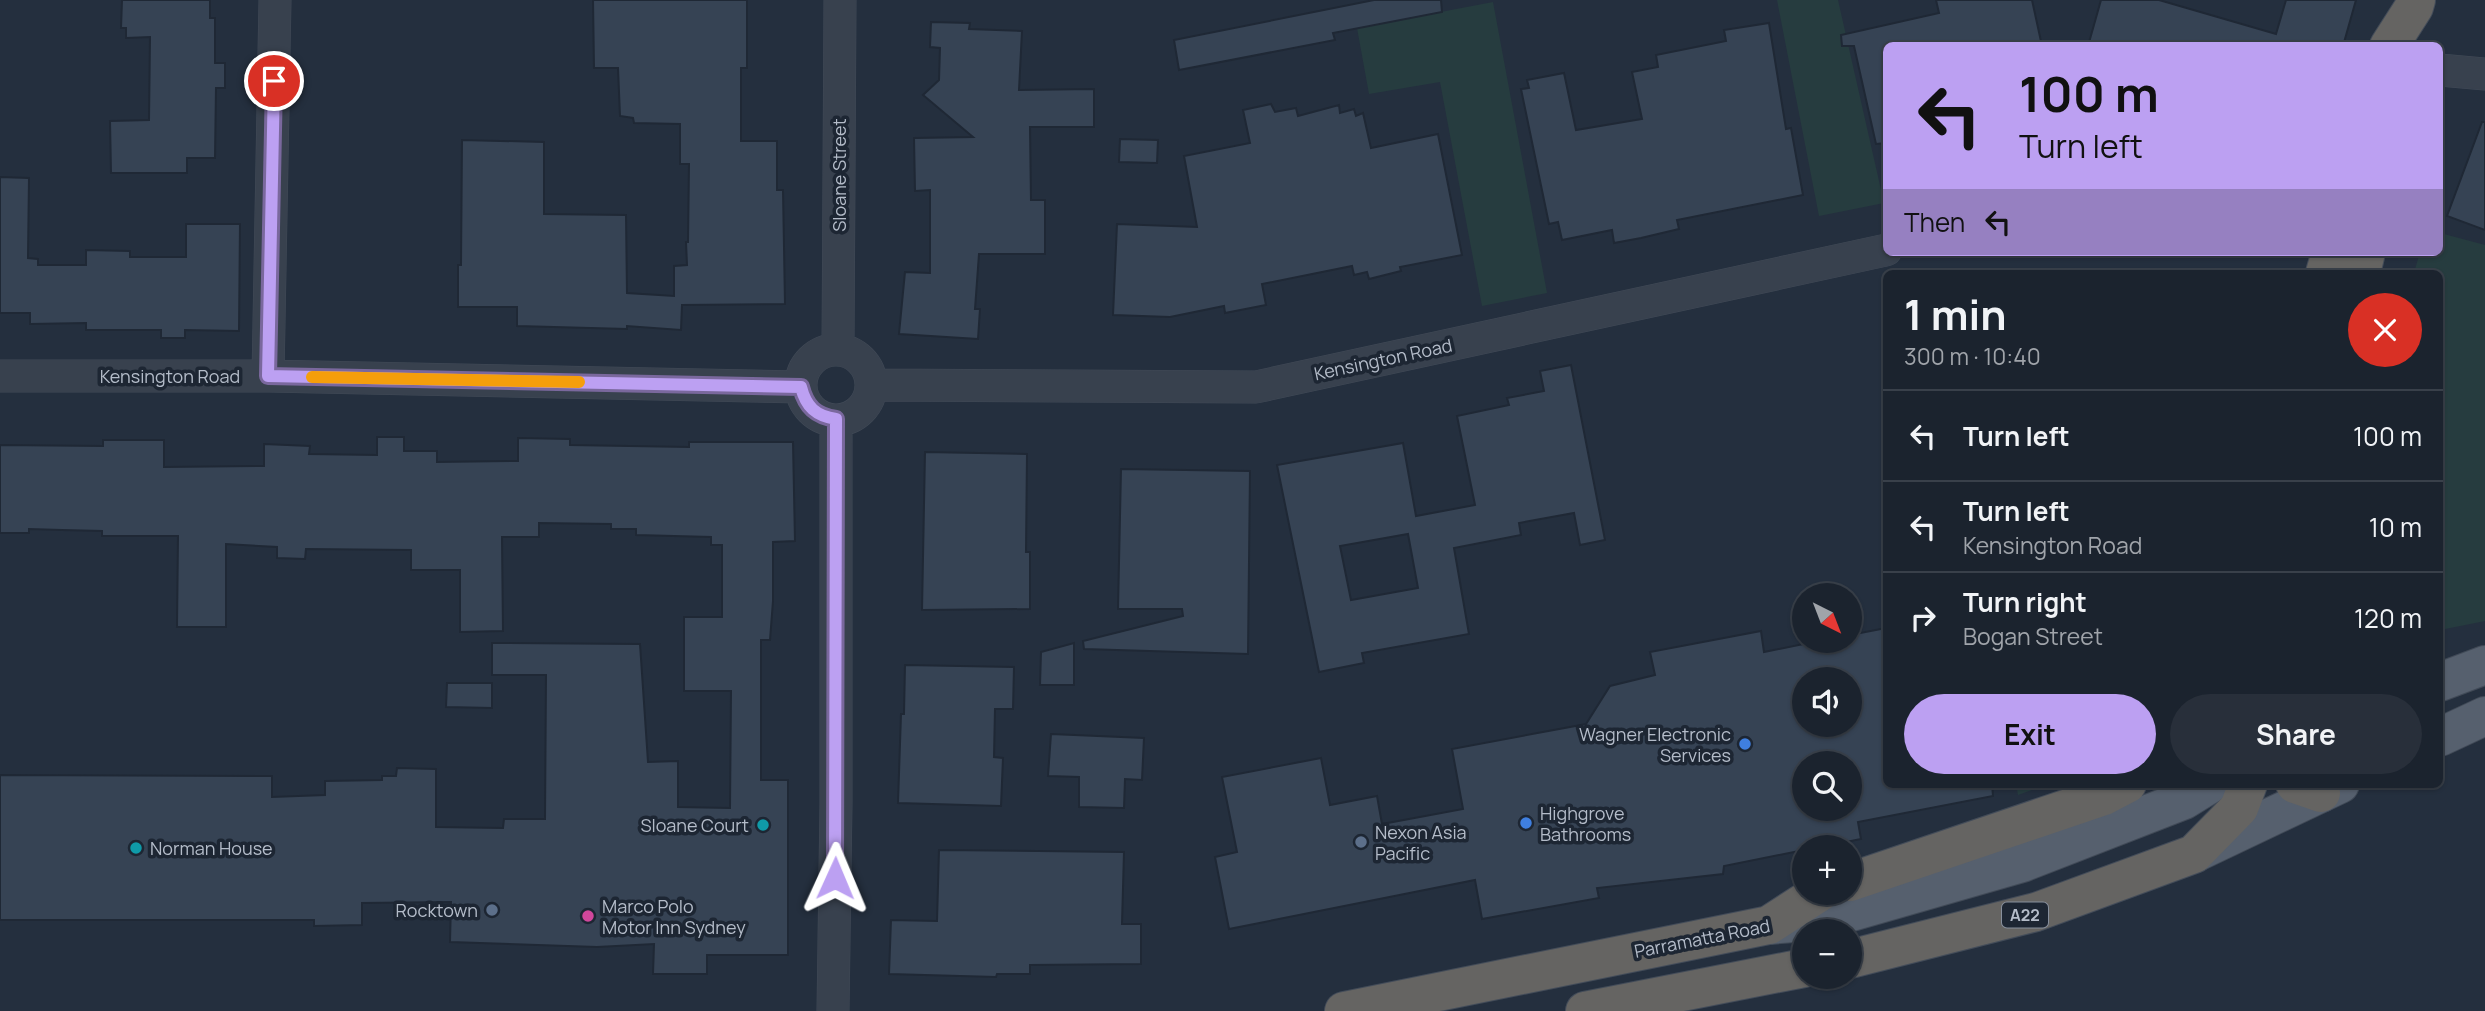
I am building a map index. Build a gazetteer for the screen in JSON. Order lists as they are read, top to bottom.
{
  "streets": {
    "highway": ["A22", "Parramatta Road"],
    "street": ["Sloane Street", "Kensington Road"]
  },
  "crossings": [
    ["Sloane Street", "Kensington Road"]
  ],
  "places": [
    "Wagner Electronic Services",
    "Highgrove Bathrooms",
    "Sloane Court",
    "Nexon Asia Pacific",
    "Norman House",
    "Rocktown",
    "Marco Polo Motor Inn Sydney"
  ],
  "north": "bottom right",
  "page": {
    "turn": ["100 m", "Turn left"],
    "then": "Then",
    "heading": ["1 min", "300 m · 10:40"],
    "list": [
      {
        "name": "Turn left",
        "value": "100 m"
      },
      {
        "name": "Turn left",
        "note": "Kensington Road",
        "value": "10 m"
      },
      {
        "name": "Turn right",
        "note": "Bogan Street",
        "value": "120 m"
      }
    ],
    "map_buttons": ["+", "−"],
    "buttons": ["Exit", "Share"]
  }
}
